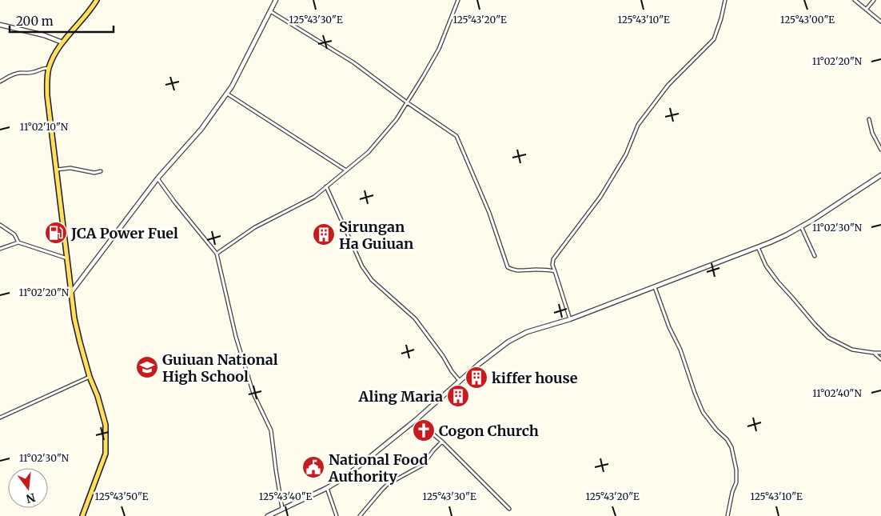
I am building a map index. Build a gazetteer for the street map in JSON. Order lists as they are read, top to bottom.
{
  "places": {
    "fuel station": ["JCA Power Fuel"],
    "building": ["Sirungan Ha Guiuan", "kiffer house", "Aling Maria"],
    "school or university": ["Guiuan National High School"],
    "church": ["Cogon Church"],
    "public building": ["National Food Authority"]
  },
  "scale_bar": "200 m",
  "north": "bottom",
  "coordinates": [
    "125°43'30\"E",
    "125°43'20\"E",
    "125°43'10\"E",
    "125°43'00\"E",
    "11°02'20\"N",
    "11°02'10\"N",
    "11°02'30\"N",
    "11°02'40\"N",
    "125°43'50\"E",
    "125°43'40\"E"
  ]
}
